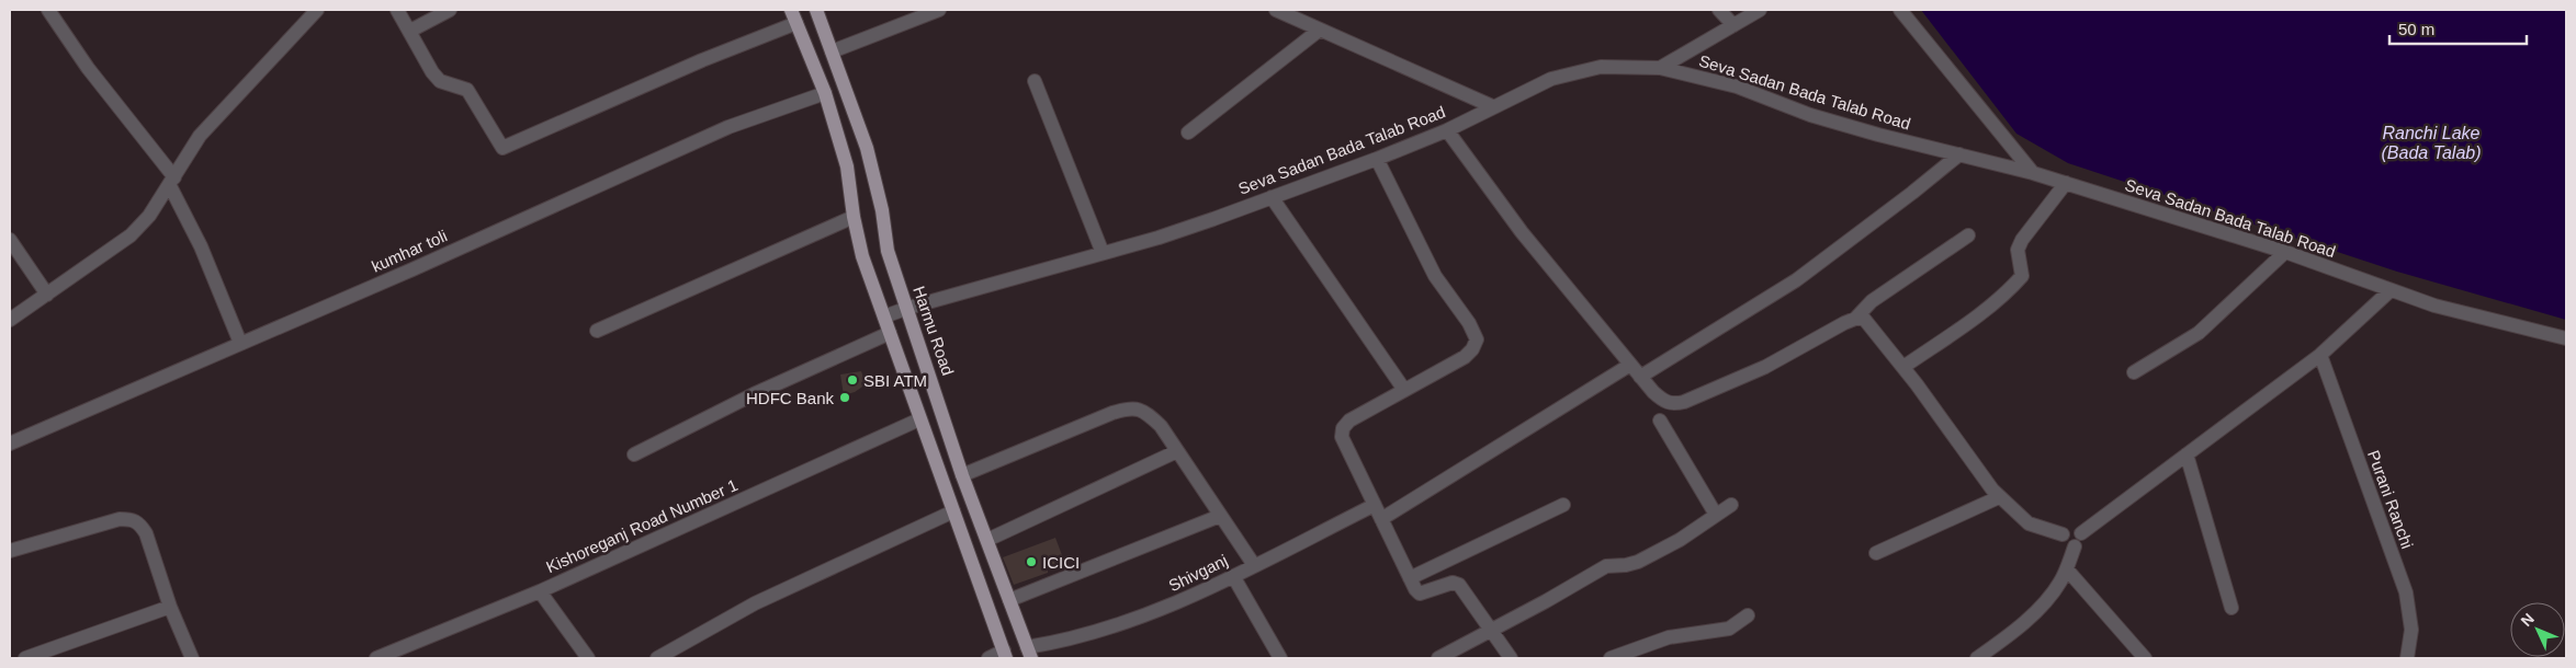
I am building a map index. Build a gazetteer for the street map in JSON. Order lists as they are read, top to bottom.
{
  "streets": {
    "main road": ["Harmu Road"],
    "street": [
      "Seva Sadan Bada Talab Road",
      "kumhar toli",
      "Purani Ranchi",
      "Kishoreganj Road Number 1",
      "Shivganj"
    ]
  },
  "crossings": [
    ["Seva Sadan Bada Talab Road", "Harmu Road"],
    ["Harmu Road", "Shivganj"]
  ],
  "water": ["Ranchi Lake (Bada Talab)"],
  "places": ["SBI ATM", "HDFC Bank", "ICICI"],
  "scale_bar": "50 m",
  "north": "top left"
}
